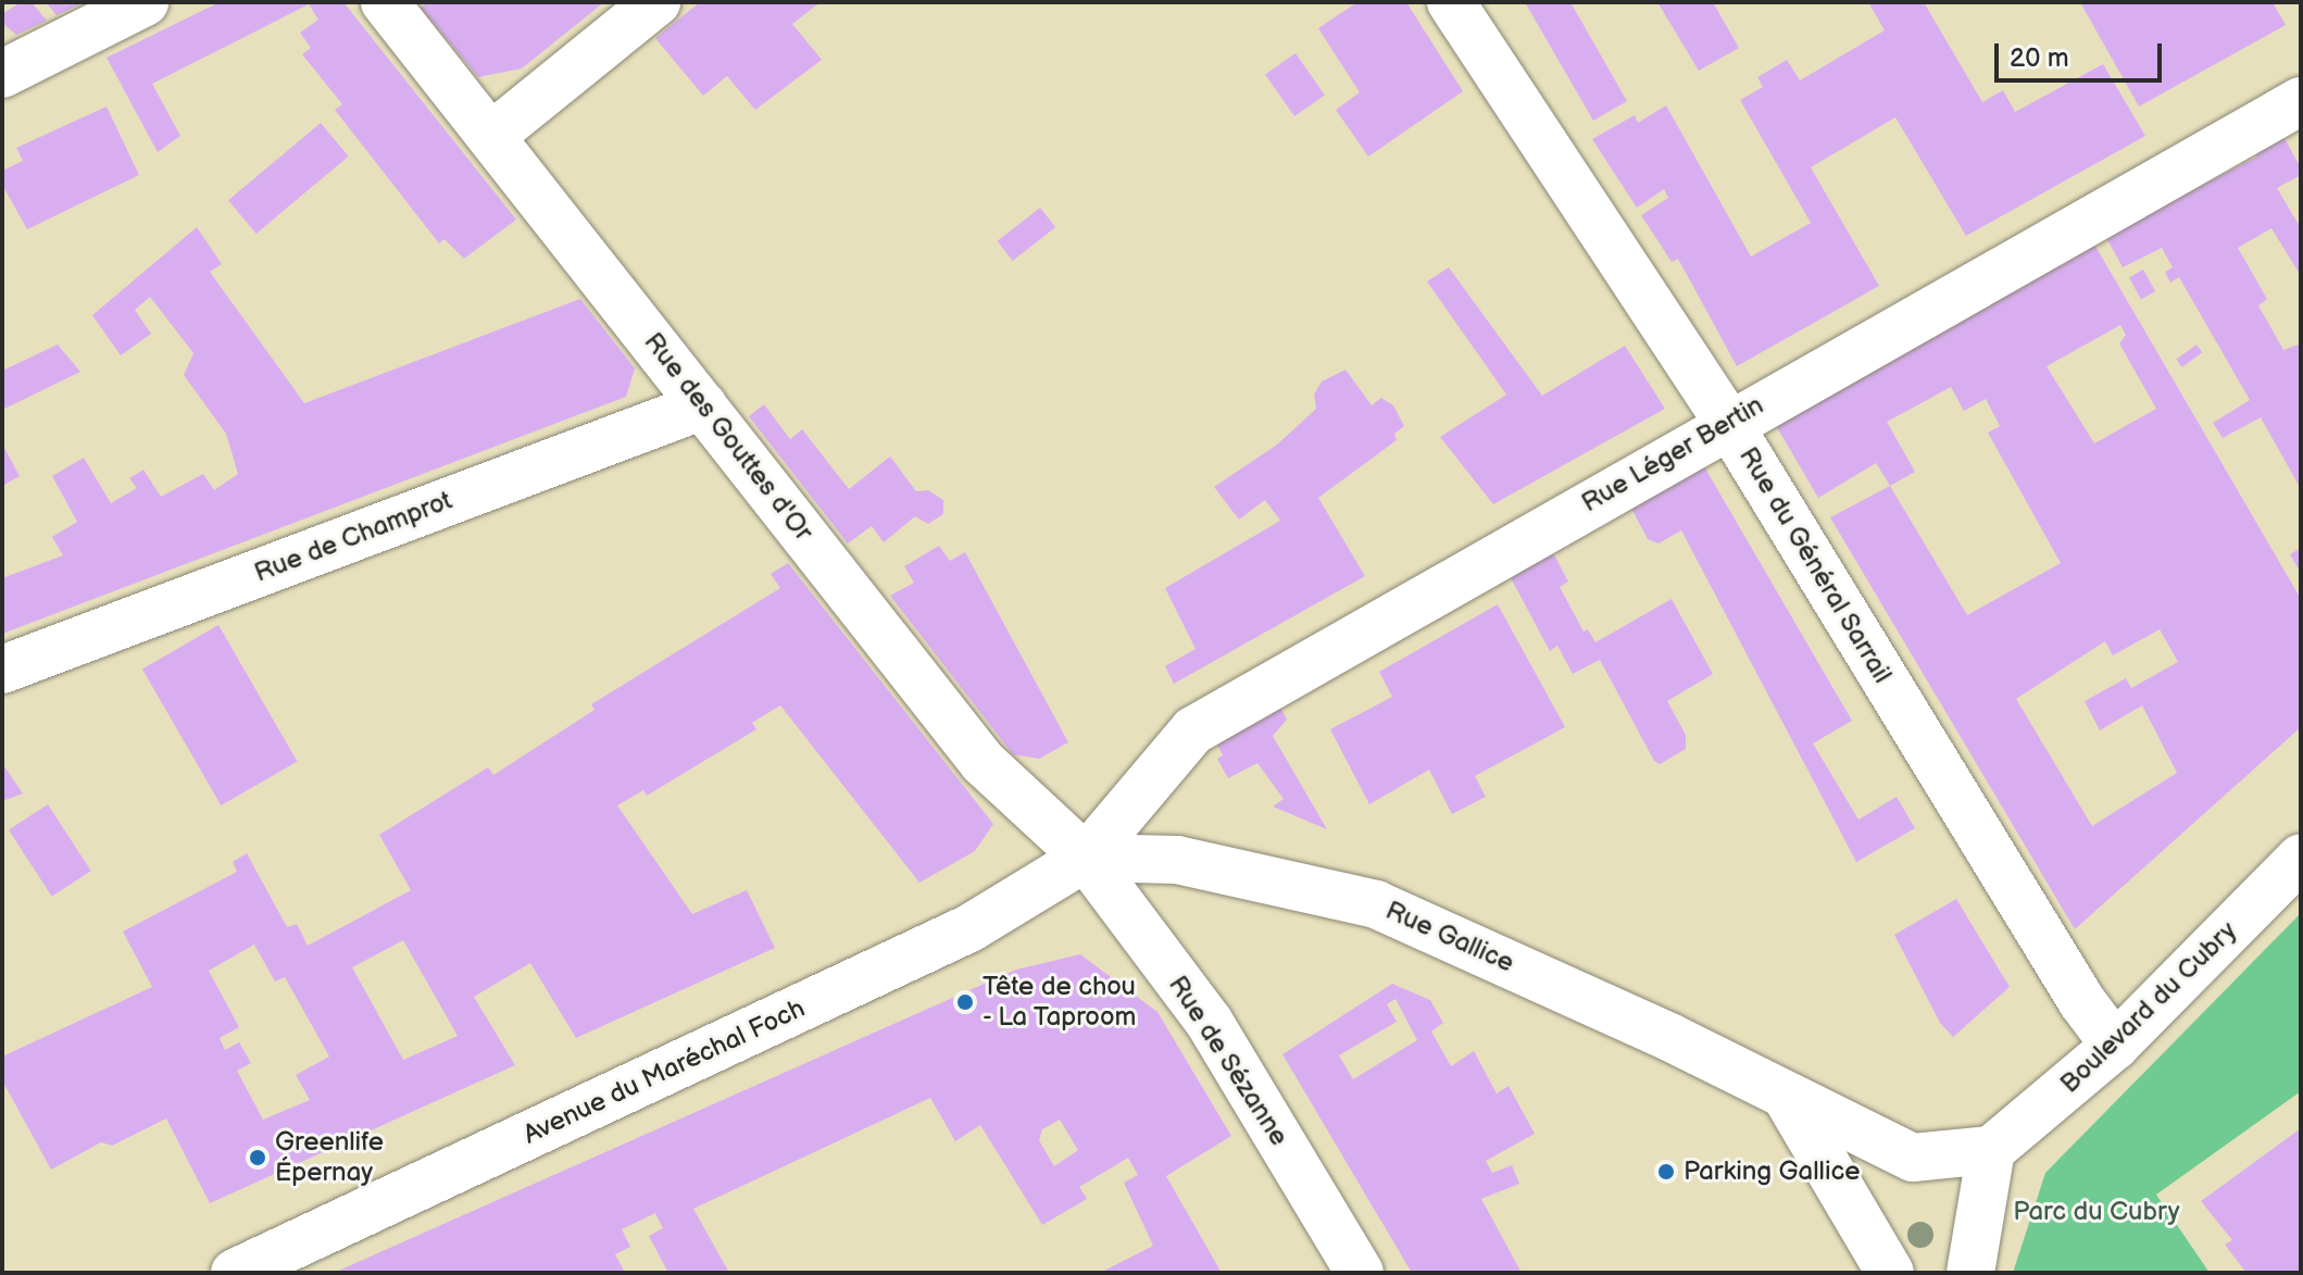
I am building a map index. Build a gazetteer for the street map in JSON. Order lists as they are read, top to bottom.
{
  "streets": {
    "street": [
      "Rue des Gouttes d'Or",
      "Rue Léger Bertin",
      "Rue de Champrot",
      "Rue du Général Sarrail",
      "Rue Gallice",
      "Boulevard du Cubry",
      "Rue de Sézanne",
      "Avenue du Maréchal Foch"
    ]
  },
  "crossings": [
    ["Rue des Gouttes d'Or", "Rue Léger Bertin"],
    ["Rue des Gouttes d'Or", "Rue de Champrot"],
    ["Rue des Gouttes d'Or", "Rue Gallice"],
    ["Rue des Gouttes d'Or", "Rue de Sézanne"],
    ["Rue des Gouttes d'Or", "Avenue du Maréchal Foch"],
    ["Rue Léger Bertin", "Rue du Général Sarrail"],
    ["Rue Léger Bertin", "Rue Gallice"],
    ["Rue Léger Bertin", "Rue de Sézanne"],
    ["Rue Léger Bertin", "Avenue du Maréchal Foch"],
    ["Rue du Général Sarrail", "Boulevard du Cubry"],
    ["Rue Gallice", "Boulevard du Cubry"],
    ["Rue Gallice", "Rue de Sézanne"],
    ["Rue Gallice", "Avenue du Maréchal Foch"],
    ["Rue de Sézanne", "Avenue du Maréchal Foch"]
  ],
  "parks": ["Parc du Cubry"],
  "places": ["Tête de chou - La Taproom", "Greenlife Épernay", "Parking Gallice"],
  "scale_bar": "20 m"
}
